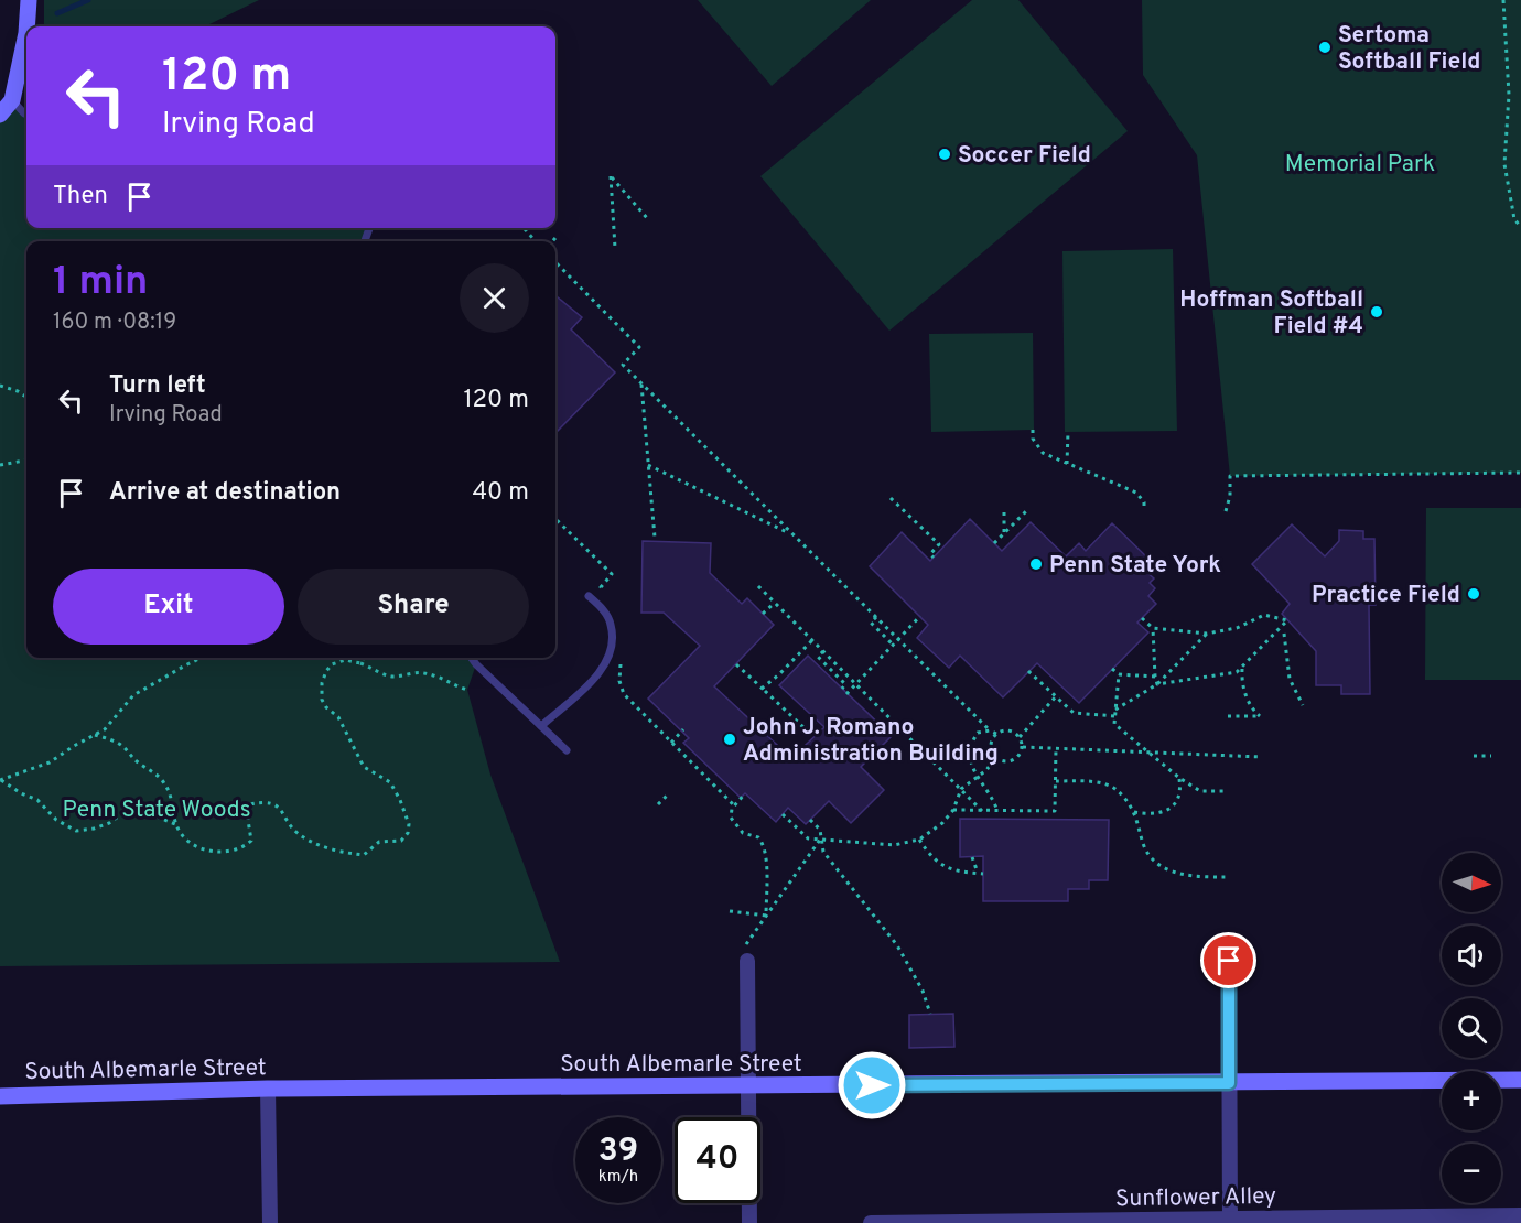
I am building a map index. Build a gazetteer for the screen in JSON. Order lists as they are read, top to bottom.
{
  "streets": {
    "street": ["South Albemarle Street", "Sunflower Alley"]
  },
  "parks": ["Memorial Park", "Penn State Woods"],
  "places": [
    "Sertoma Softball Field",
    "Soccer Field",
    "Hoffman Softball Field #4",
    "Penn State York",
    "Practice Field",
    "John J. Romano Administration Building"
  ],
  "north": "right",
  "page": {
    "turn": ["120 m", "Irving Road"],
    "then": "Then",
    "heading": ["1 min", "160 m · 08:19"],
    "list": [
      {
        "name": "Turn left",
        "note": "Irving Road",
        "value": "120 m"
      },
      {
        "name": "Arrive at destination",
        "value": "40 m"
      }
    ],
    "buttons": ["Exit", "Share"],
    "map_buttons": ["+", "−"],
    "speed": "39 km/h",
    "limit": "40"
  }
}
